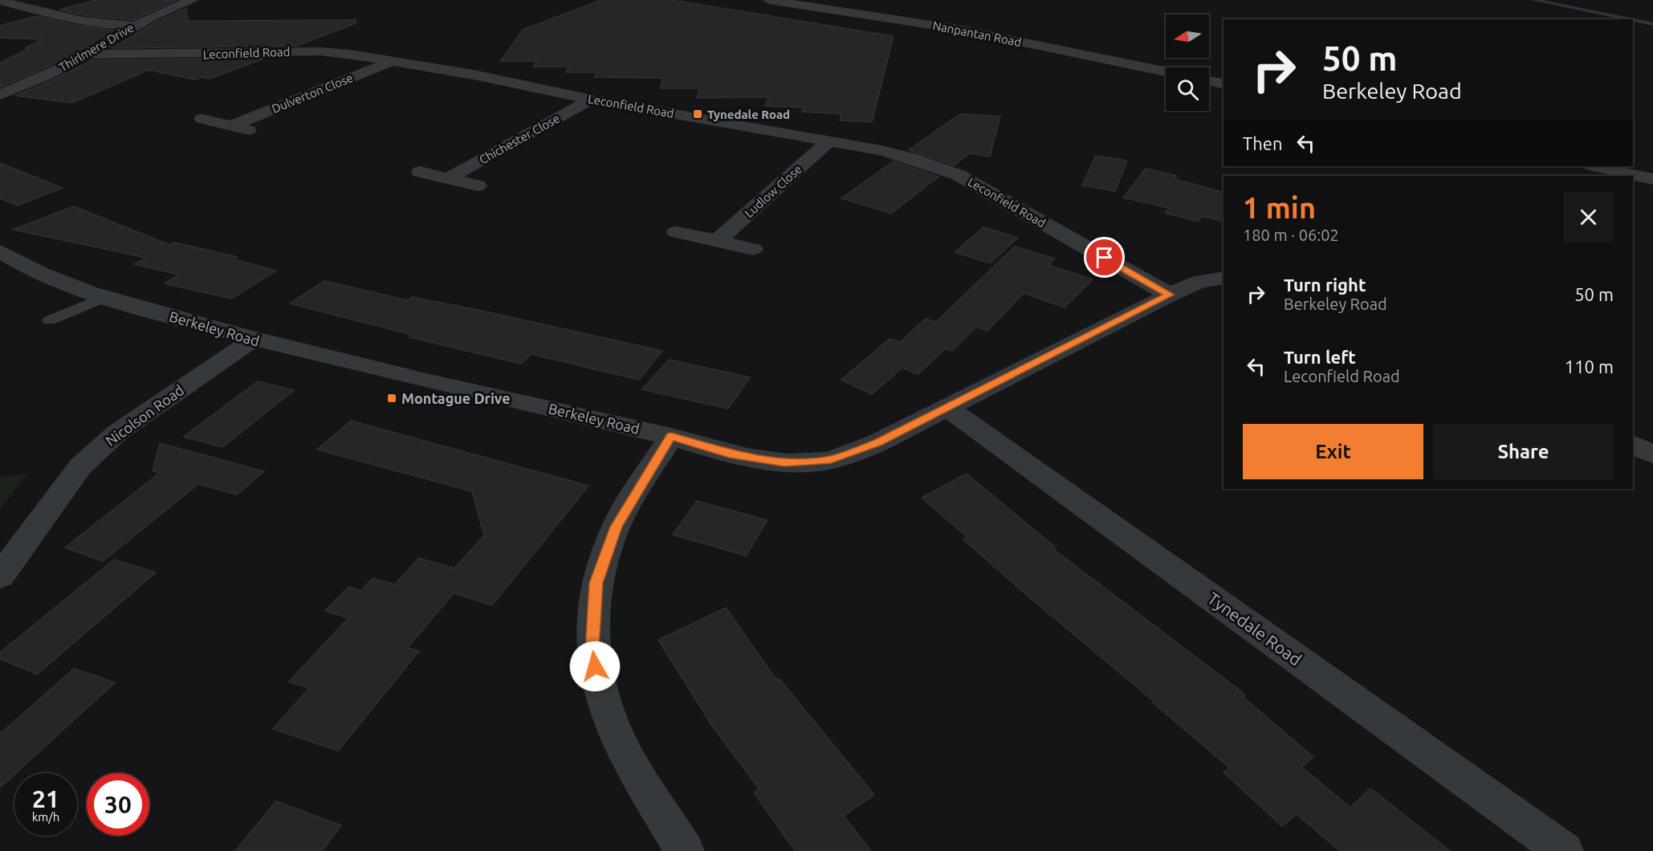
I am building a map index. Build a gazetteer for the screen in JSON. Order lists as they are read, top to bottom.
{
  "streets": {
    "street": [
      "Nanpantan Road",
      "Thirlmere Drive",
      "Leconfield Road",
      "Dulverton Close",
      "Chichester Close",
      "Ludlow Close",
      "Berkeley Road",
      "Nicolson Road",
      "Tynedale Road"
    ]
  },
  "crossings": [
    ["Thirlmere Drive", "Leconfield Road"],
    ["Leconfield Road", "Dulverton Close"],
    ["Leconfield Road", "Chichester Close"],
    ["Leconfield Road", "Ludlow Close"],
    ["Leconfield Road", "Berkeley Road"],
    ["Berkeley Road", "Nicolson Road"],
    ["Berkeley Road", "Tynedale Road"]
  ],
  "places": {
    "transit": ["Tynedale Road", "Montague Drive"]
  },
  "north": "left",
  "page": {
    "turn": ["50 m", "Berkeley Road"],
    "then": "Then",
    "heading": ["1 min", "180 m · 06:02"],
    "list": [
      {
        "name": "Turn right",
        "note": "Berkeley Road",
        "value": "50 m"
      },
      {
        "name": "Turn left",
        "note": "Leconfield Road",
        "value": "110 m"
      }
    ],
    "buttons": ["Exit", "Share"],
    "speed": "21 km/h",
    "limit": "30"
  }
}
